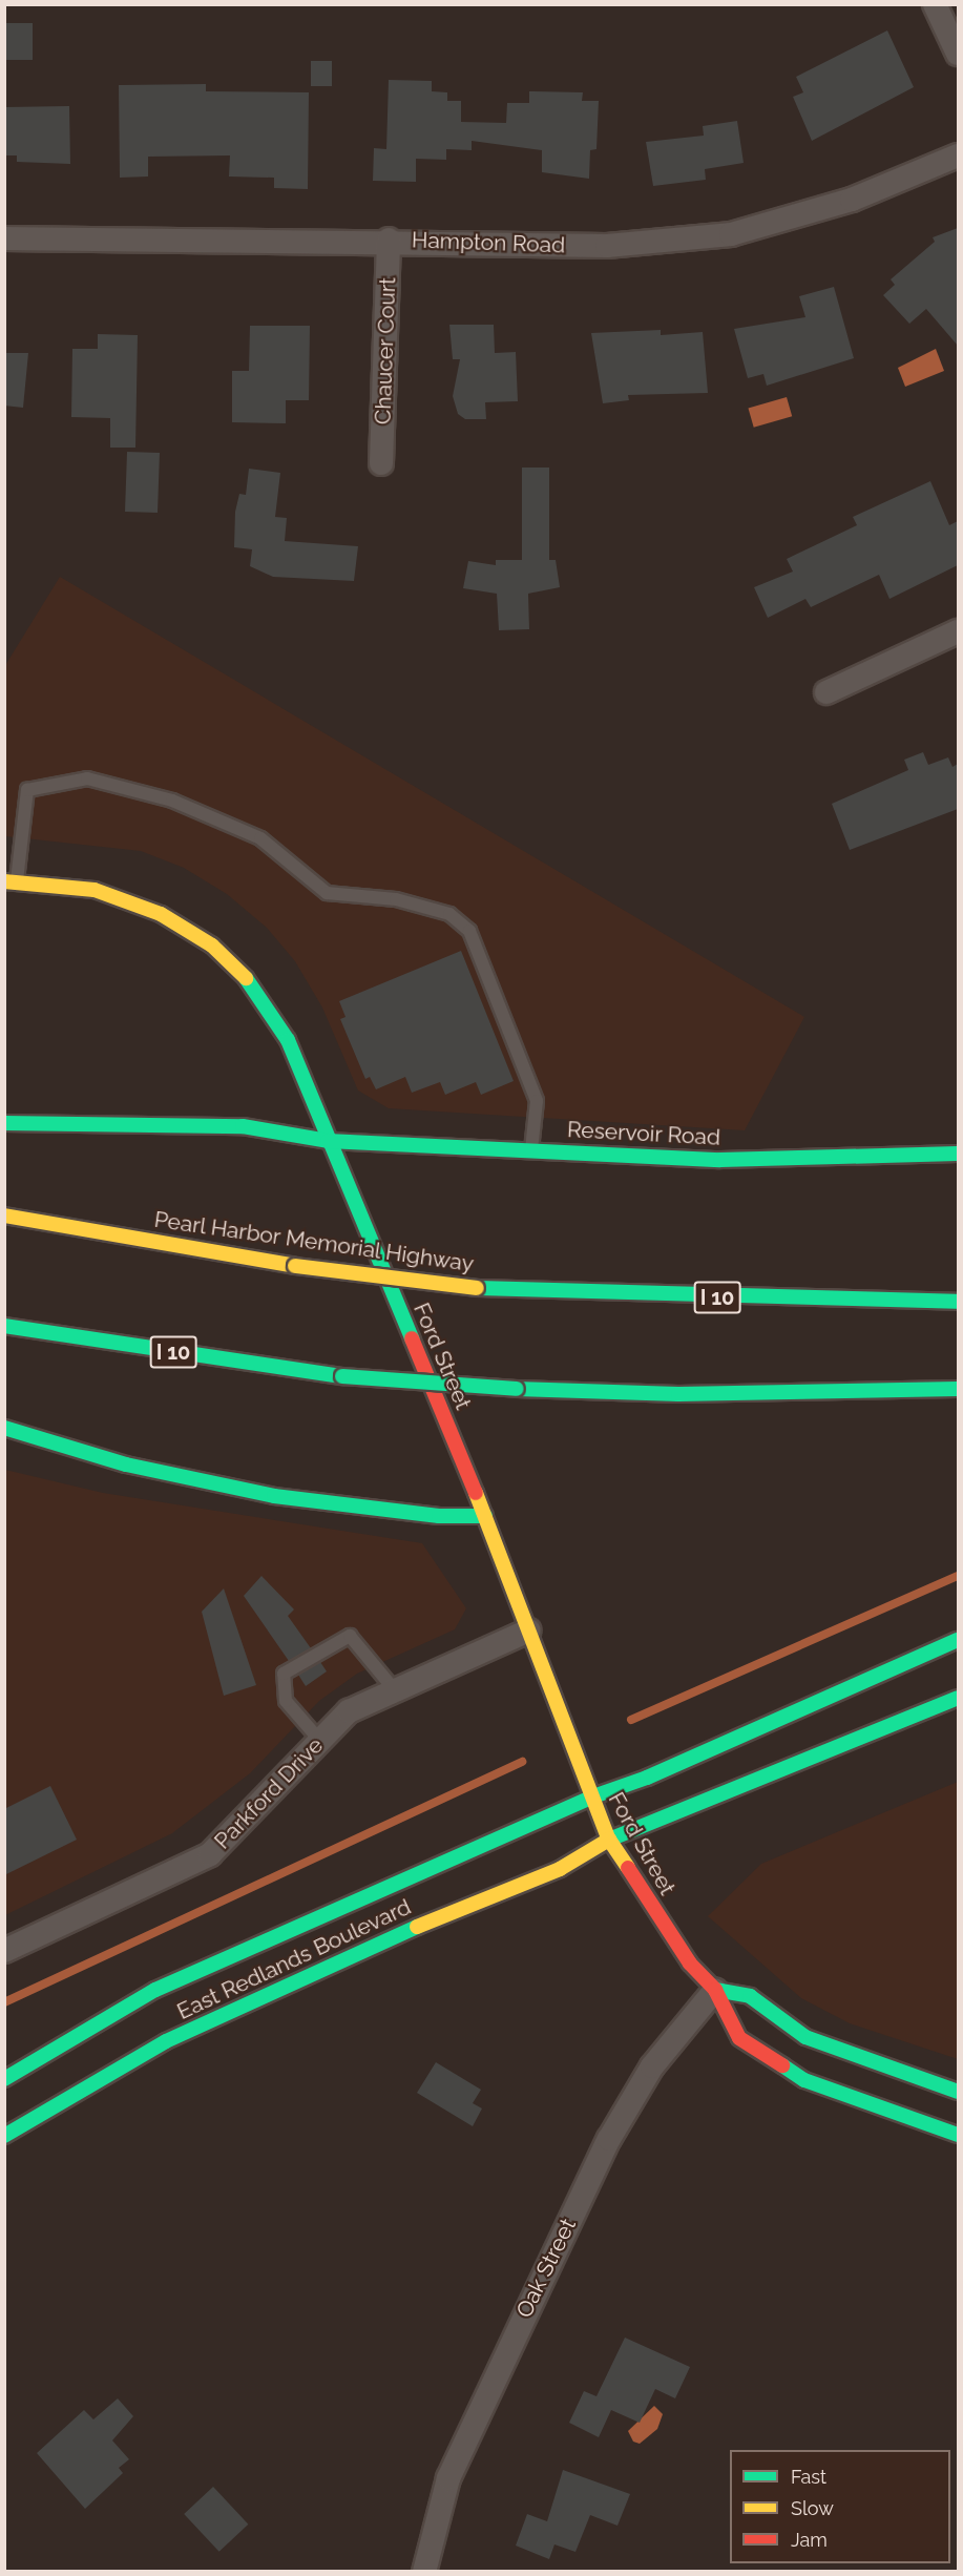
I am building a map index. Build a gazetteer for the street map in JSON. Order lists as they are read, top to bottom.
{
  "streets": {
    "main road": [
      "Reservoir Road",
      "Pearl Harbor Memorial Highway",
      "I 10",
      "Ford Street",
      "East Redlands Boulevard"
    ],
    "street": [
      "Hampton Road",
      "Chaucer Court",
      "Parkford Drive",
      "Oak Street"
    ]
  },
  "crossings": [
    ["Hampton Road", "Chaucer Court"],
    ["Reservoir Road", "Ford Street"],
    ["Ford Street", "Parkford Drive"],
    ["Ford Street", "East Redlands Boulevard"],
    ["Ford Street", "Oak Street"]
  ],
  "legend": ["Fast", "Slow", "Jam"]
}
